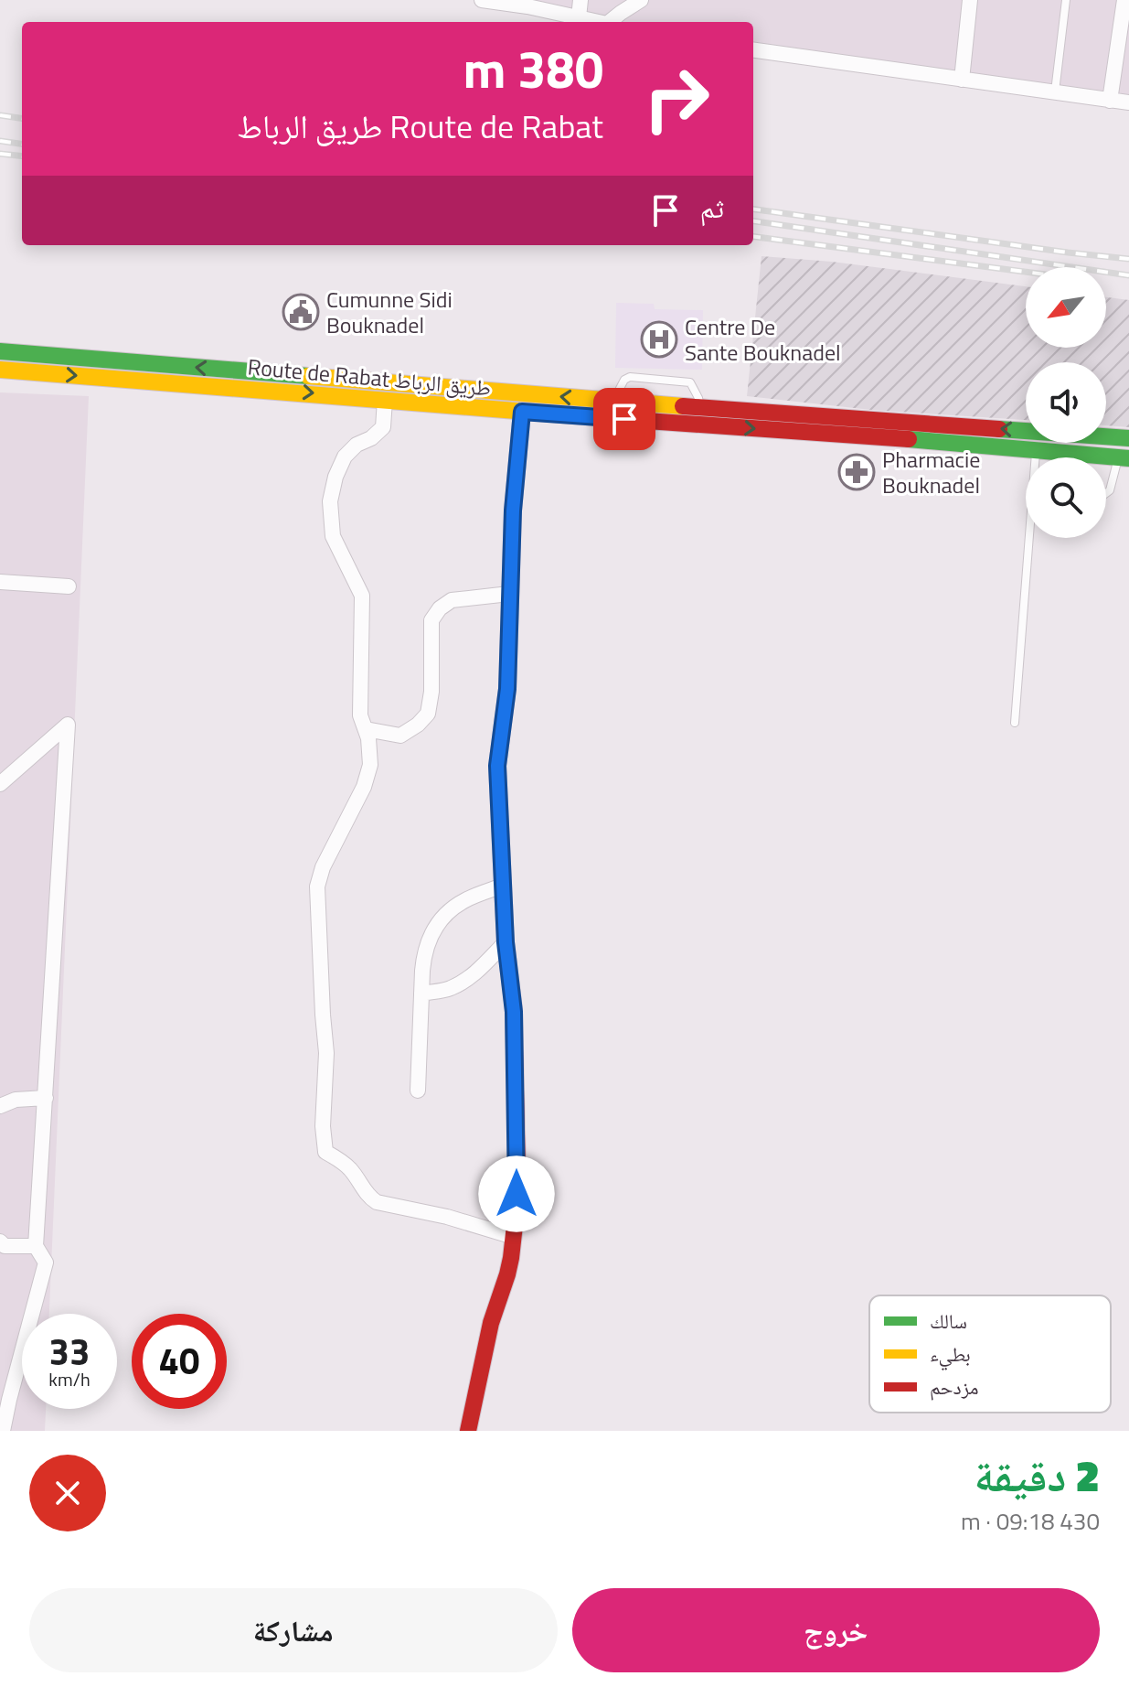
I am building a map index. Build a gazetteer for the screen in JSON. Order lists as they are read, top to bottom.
{
  "streets": {
    "main road": ["Route de Rabat طريق الرباط"]
  },
  "places": {
    "public building": ["Cumunne Sidi Bouknadel"],
    "hospital": ["Centre De Sante Bouknadel"],
    "pharmacy": ["Pharmacie Bouknadel"]
  },
  "legend": ["سالك", "بطيء", "مزدحم"],
  "north": "bottom left",
  "page": {
    "turn": ["380 m", "Route de Rabat طريق الرباط"],
    "then": "ثم",
    "speed": "33 km/h",
    "limit": "40",
    "heading": ["2 دقيقة", "430 m · 09:18"],
    "buttons": ["خروج", "مشاركة"]
  }
}
